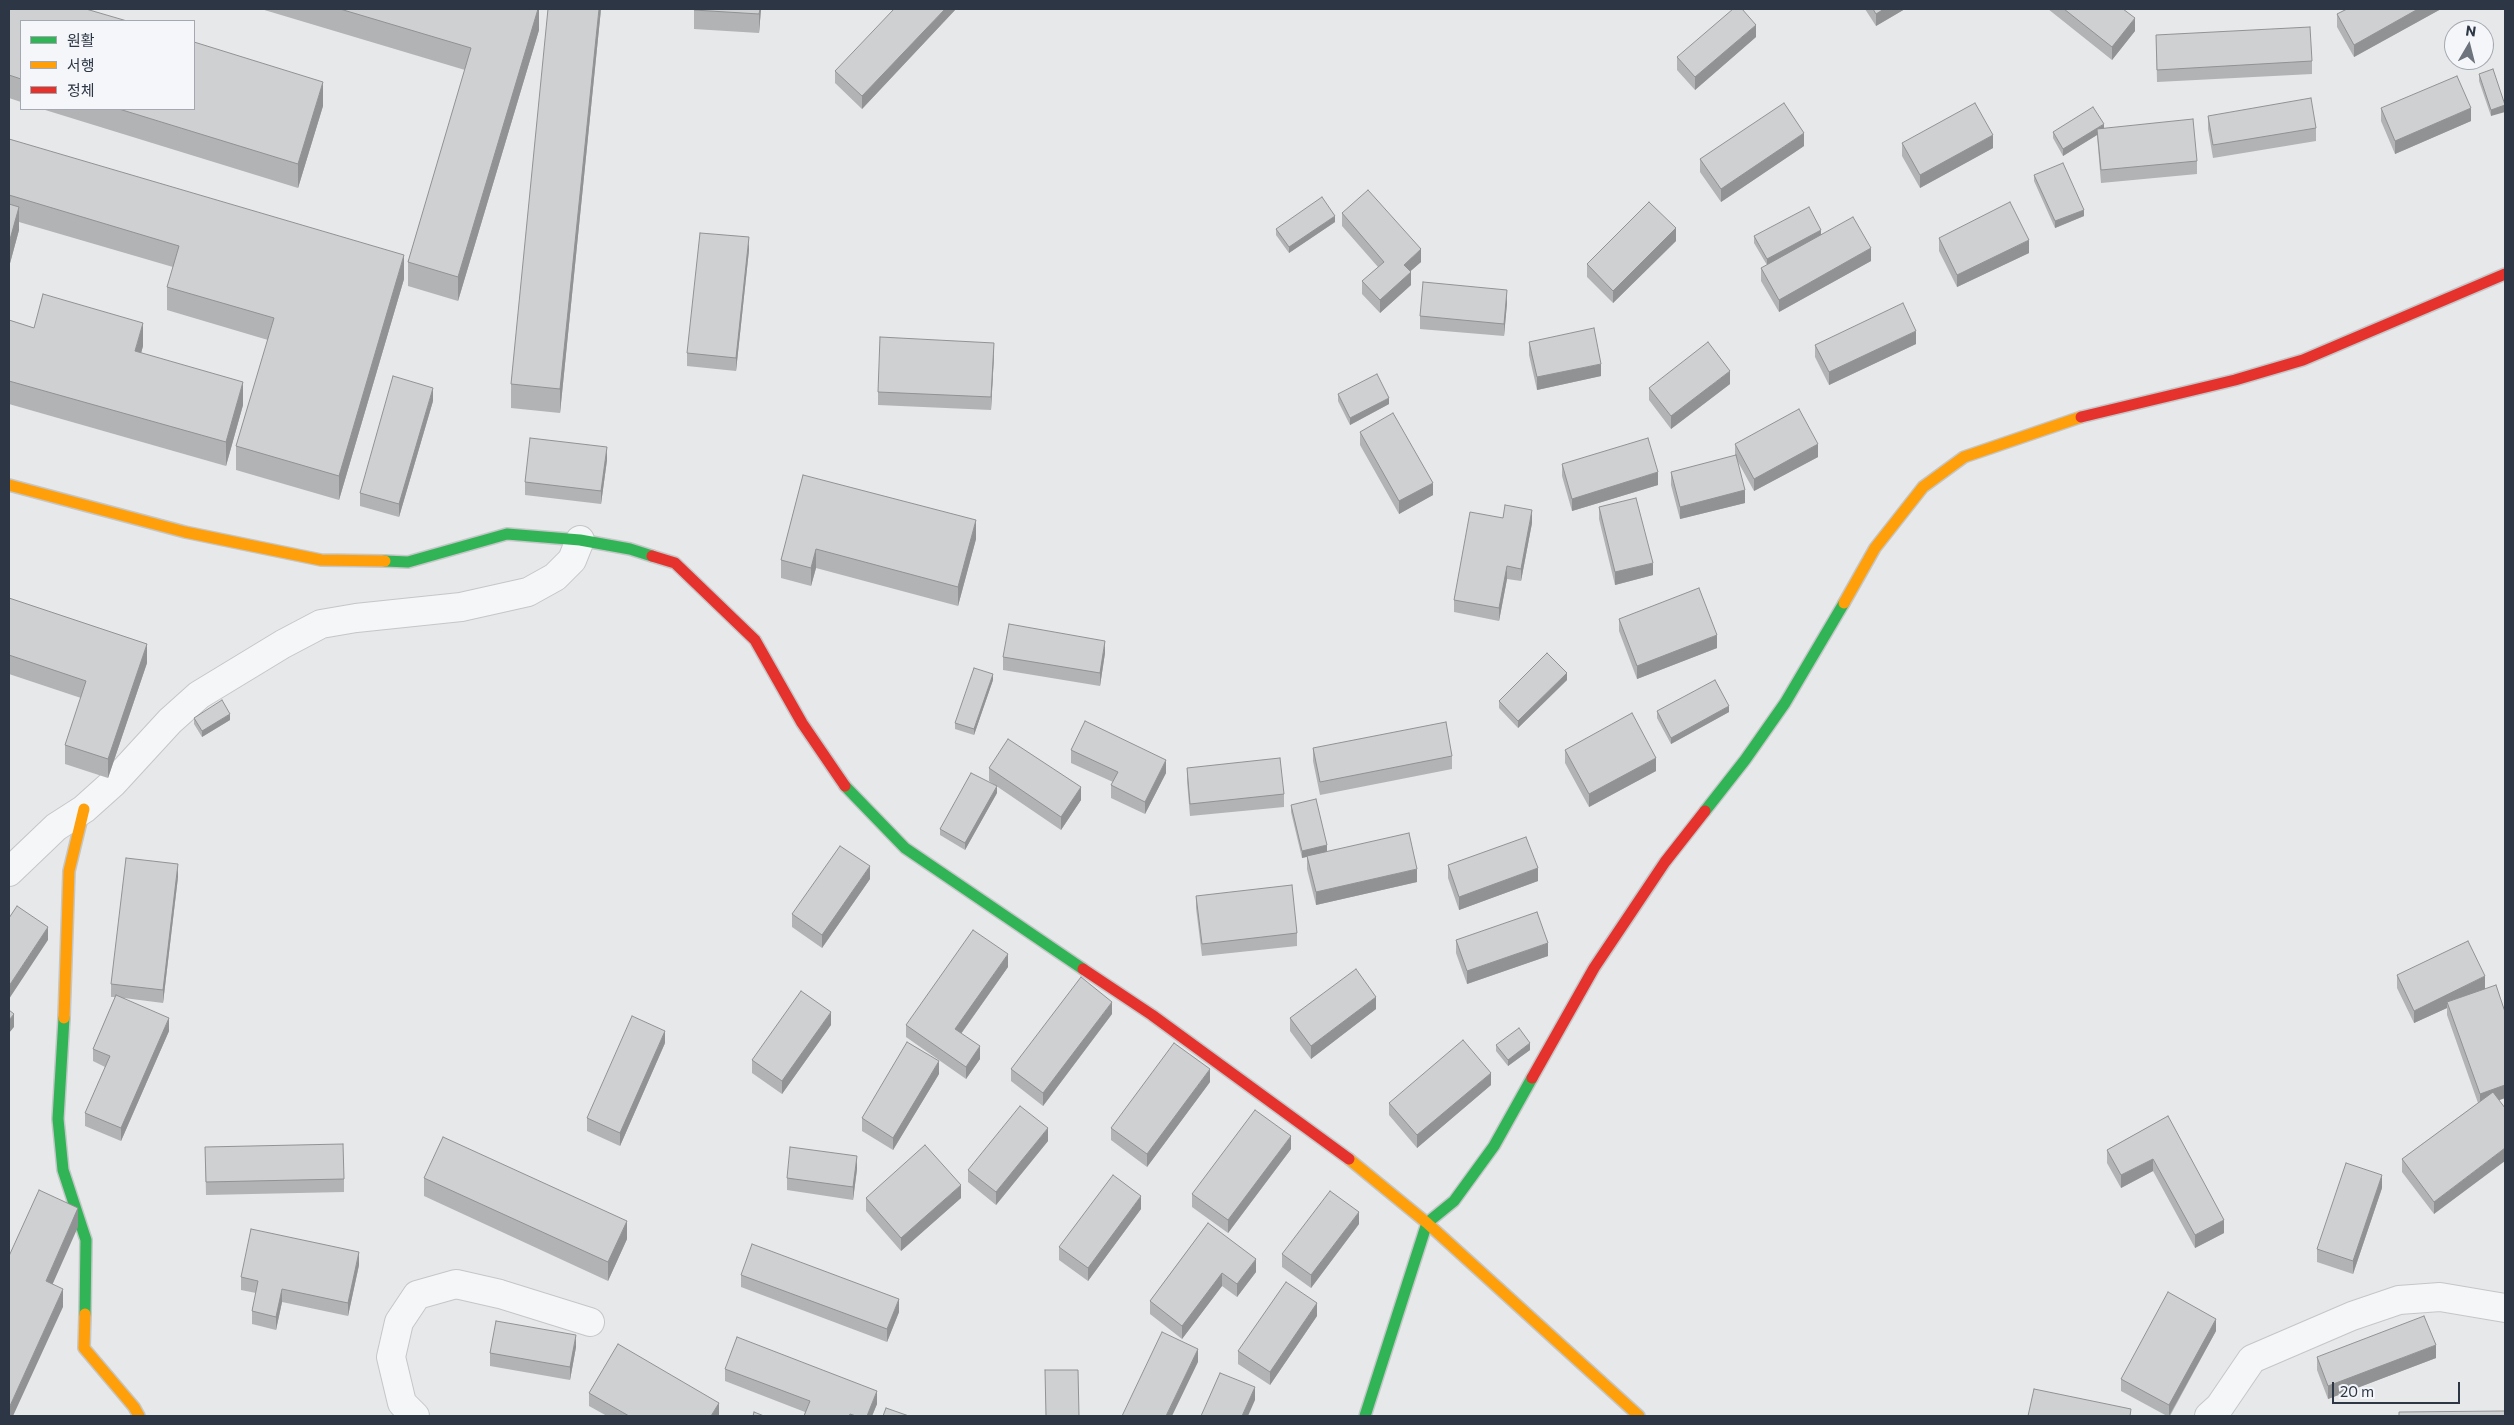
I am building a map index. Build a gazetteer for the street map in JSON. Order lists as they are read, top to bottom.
{
  "legend": ["원활", "서행", "정체"],
  "scale_bar": "20 m",
  "north": "top"
}
